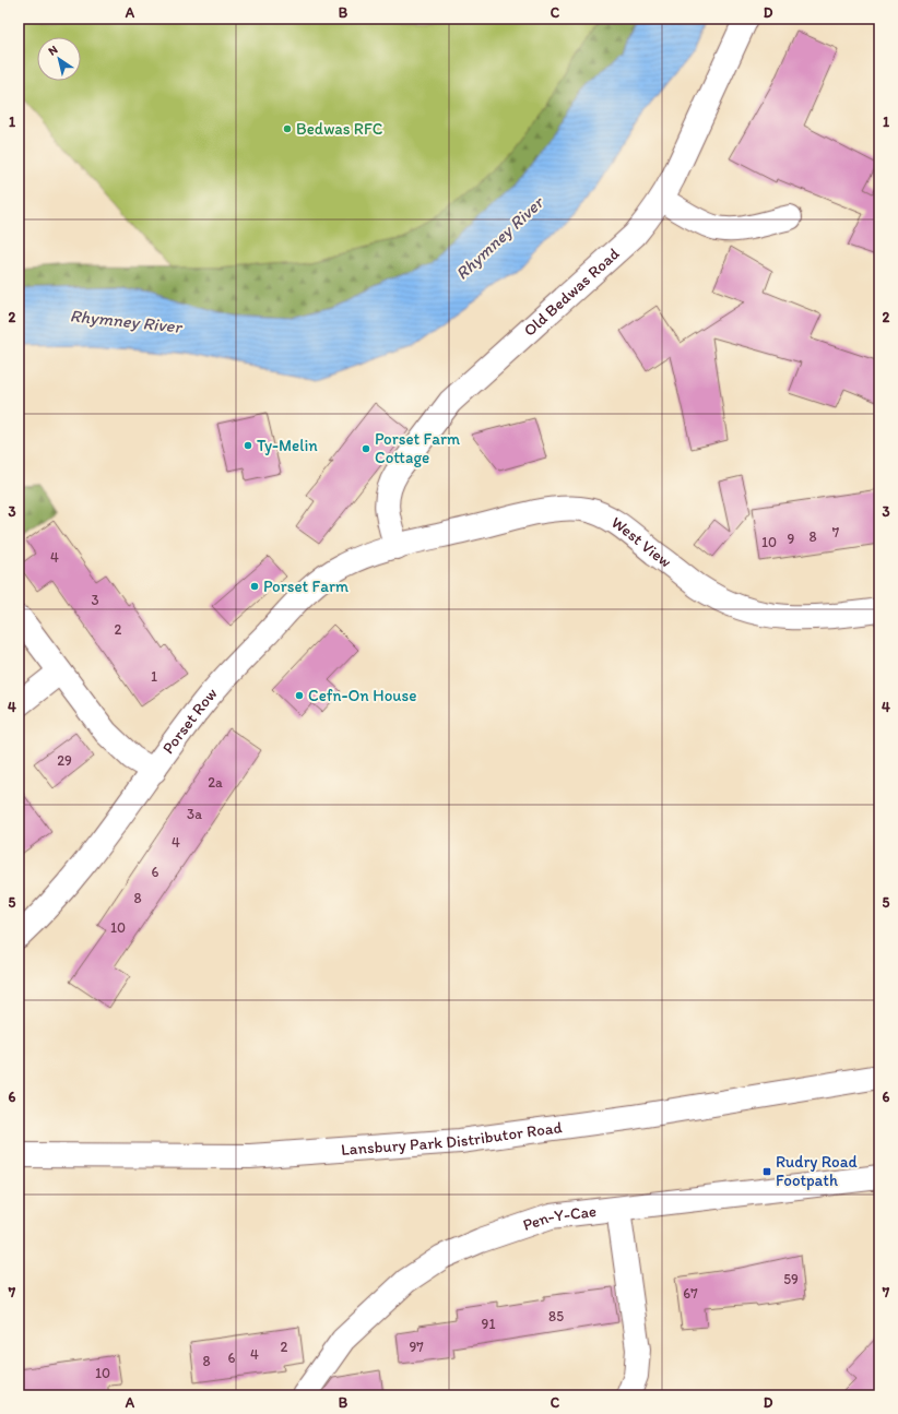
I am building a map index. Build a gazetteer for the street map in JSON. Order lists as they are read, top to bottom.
{
  "streets": {
    "street": [
      "Old Bedwas Road",
      "West View",
      "Porset Row",
      "Lansbury Park Distributor Road",
      "Pen-Y-Cae"
    ]
  },
  "crossings": [
    ["Old Bedwas Road", "West View"],
    ["Old Bedwas Road", "Porset Row"],
    ["West View", "Porset Row"]
  ],
  "water": ["Rhymney River"],
  "places": {
    "other": [
      "Bedwas RFC",
      "Ty-Melin",
      "Porset Farm Cottage",
      "Porset Farm",
      "Cefn-On House"
    ],
    "transit": ["Rudry Road Footpath"]
  },
  "house_numbers": [
    "7",
    "8",
    "9",
    "10",
    "4",
    "3",
    "2",
    "1",
    "29",
    "2a",
    "3a",
    "4",
    "6",
    "8",
    "10",
    "59",
    "67",
    "85",
    "91",
    "2",
    "97",
    "4",
    "6",
    "8",
    "10"
  ],
  "north": "top left",
  "grid": {
    "columns": [
      "A",
      "B",
      "C",
      "D"
    ],
    "rows": [
      "1",
      "2",
      "3",
      "4",
      "5",
      "6",
      "7"
    ]
  }
}
